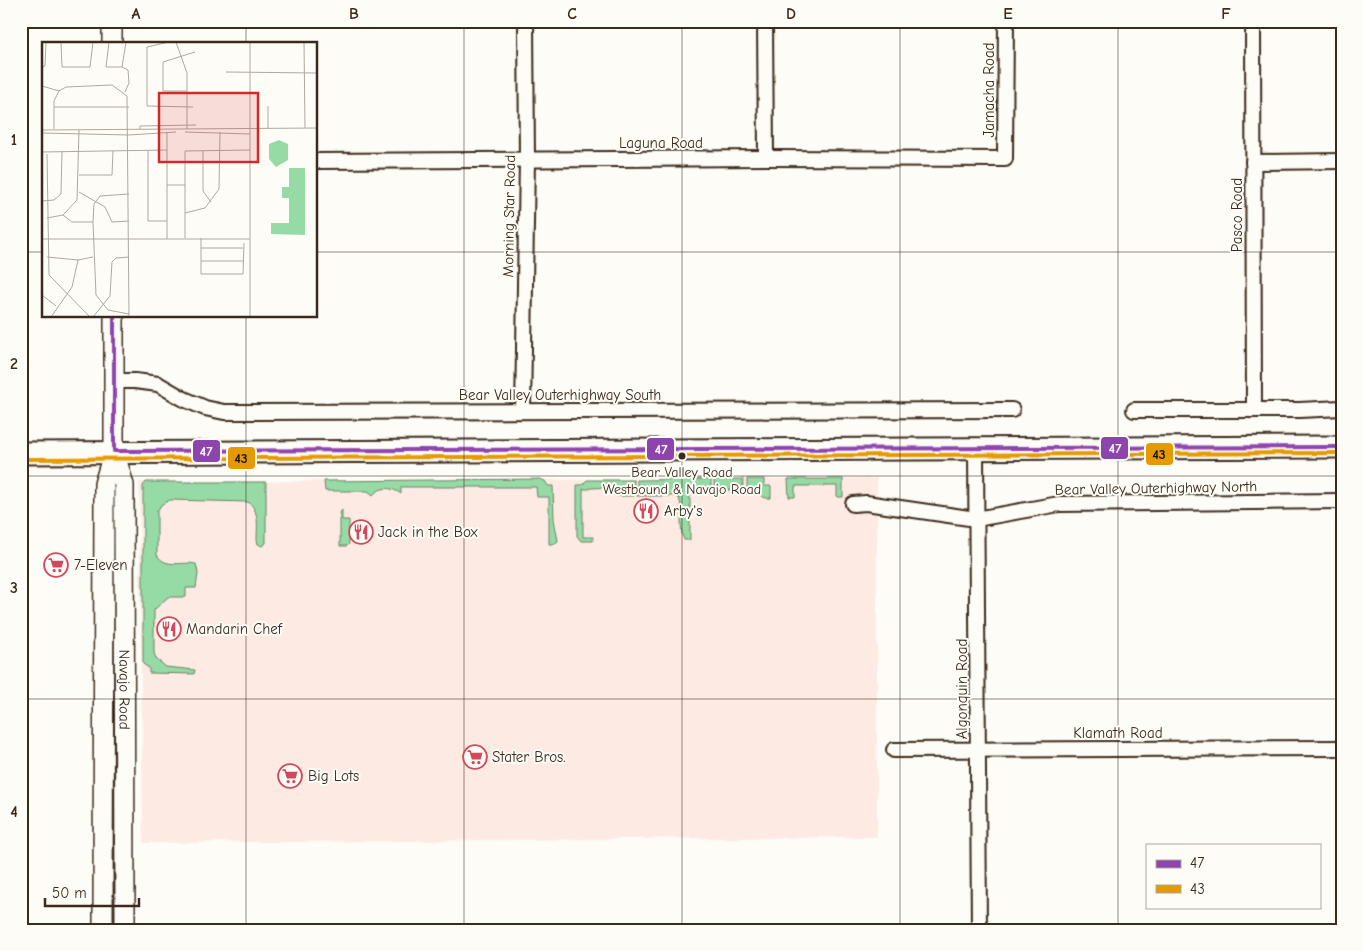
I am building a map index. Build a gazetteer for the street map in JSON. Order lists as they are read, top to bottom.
{
  "streets": {
    "main road": ["Navajo Road"],
    "street": [
      "Jamacha Road",
      "Laguna Road",
      "Pasco Road",
      "Morning Star Road",
      "Bear Valley Outerhighway South",
      "Bear Valley Outerhighway North",
      "Algonquin Road",
      "Klamath Road"
    ]
  },
  "crossings": [
    ["Jamacha Road", "Laguna Road"],
    ["Laguna Road", "Morning Star Road"],
    ["Morning Star Road", "Bear Valley Outerhighway South"],
    ["Bear Valley Outerhighway South", "Navajo Road"],
    ["Bear Valley Outerhighway North", "Algonquin Road"],
    ["Algonquin Road", "Klamath Road"]
  ],
  "places": {
    "other": ["Bear Valley Road Westbound & Navajo Road"],
    "restaurant": ["Arby's", "Jack in the Box", "Mandarin Chef"],
    "supermarket": ["7-Eleven", "Stater Bros.", "Big Lots"]
  },
  "lines": ["transit line 47", "transit line 43"],
  "legend": ["47", "43"],
  "scale_bar": "50 m",
  "grid": {
    "columns": [
      "A",
      "B",
      "C",
      "D",
      "E",
      "F"
    ],
    "rows": [
      "1",
      "2",
      "3",
      "4"
    ]
  }
}
